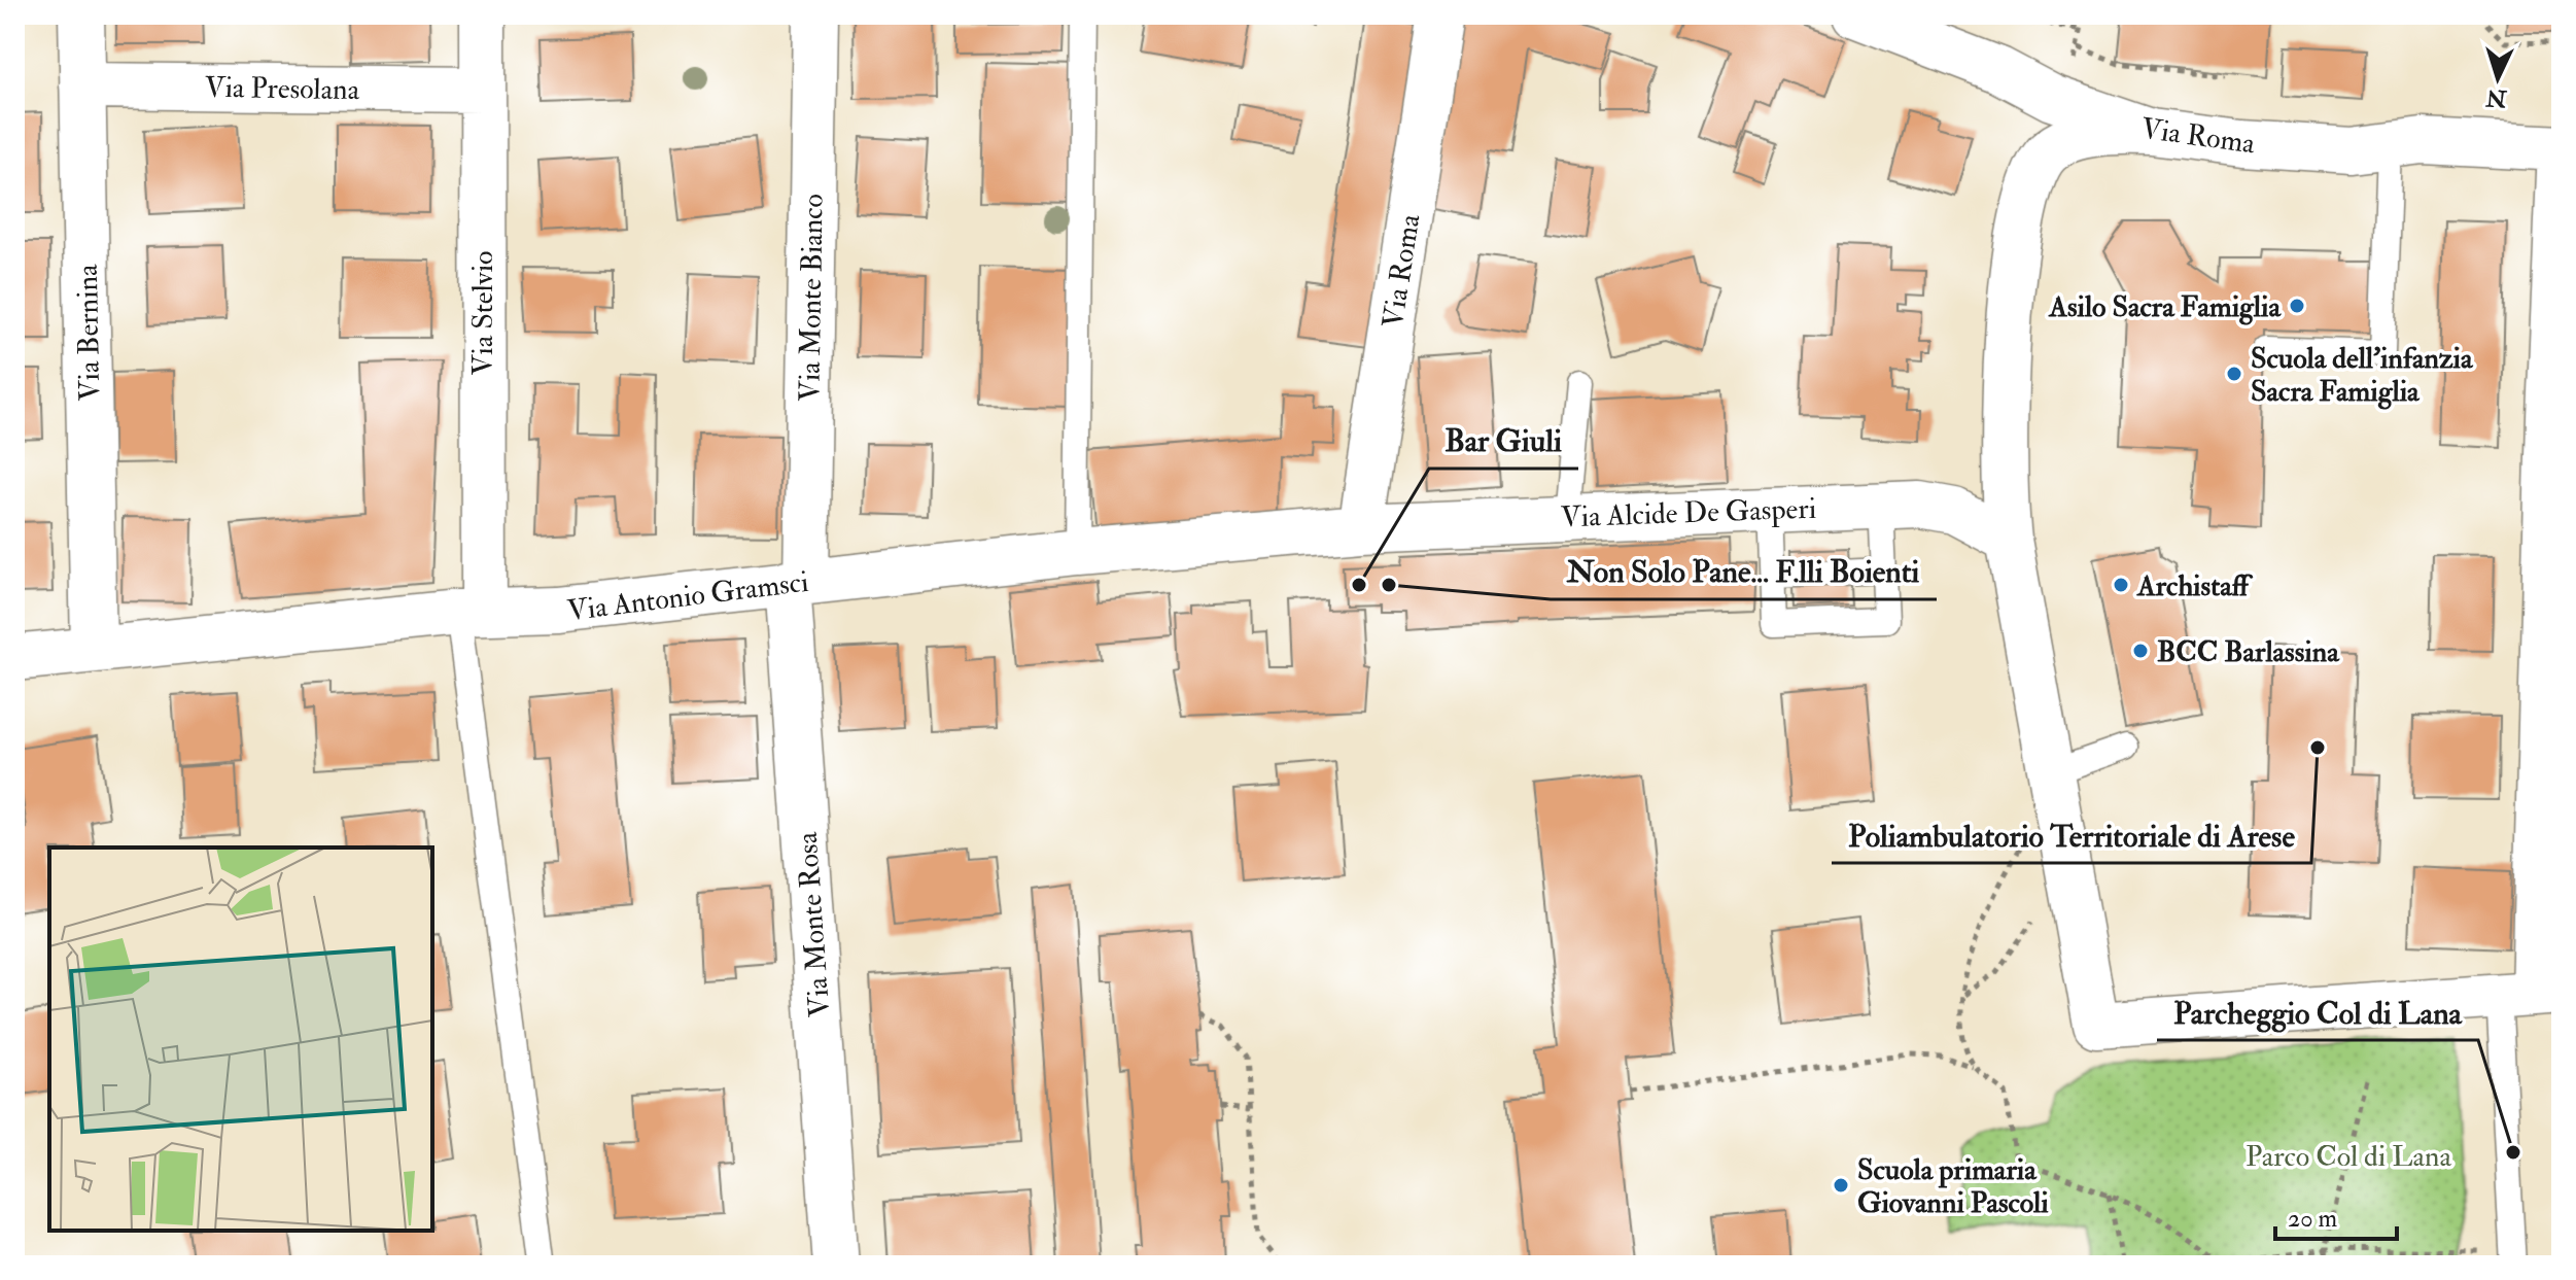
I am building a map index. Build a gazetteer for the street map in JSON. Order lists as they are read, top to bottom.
{
  "streets": {
    "street": [
      "Via Presolana",
      "Via Roma",
      "Via Monte Bianco",
      "Via Stelvio",
      "Via Bernina",
      "Via Alcide De Gasperi",
      "Via Antonio Gramsci",
      "Via Monte Rosa"
    ]
  },
  "crossings": [
    ["Via Presolana", "Via Stelvio"],
    ["Via Presolana", "Via Bernina"],
    ["Via Roma", "Via Alcide De Gasperi"],
    ["Via Roma", "Via Antonio Gramsci"],
    ["Via Monte Bianco", "Via Antonio Gramsci"],
    ["Via Monte Bianco", "Via Monte Rosa"],
    ["Via Stelvio", "Via Antonio Gramsci"],
    ["Via Bernina", "Via Antonio Gramsci"],
    ["Via Alcide De Gasperi", "Via Antonio Gramsci"],
    ["Via Antonio Gramsci", "Via Monte Rosa"]
  ],
  "parks": ["Parco Col di Lana"],
  "places": [
    "Asilo Sacra Famiglia",
    "Scuola dell'infanzia Sacra Famiglia",
    "Bar Giuli",
    "Non Solo Pane... F.lli Boienti",
    "Archistaff",
    "BCC Barlassina",
    "Poliambulatorio Territoriale di Arese",
    "Parcheggio Col di Lana",
    "Scuola primaria Giovanni Pascoli"
  ],
  "scale_bar": "20 m",
  "north": "bottom"
}
